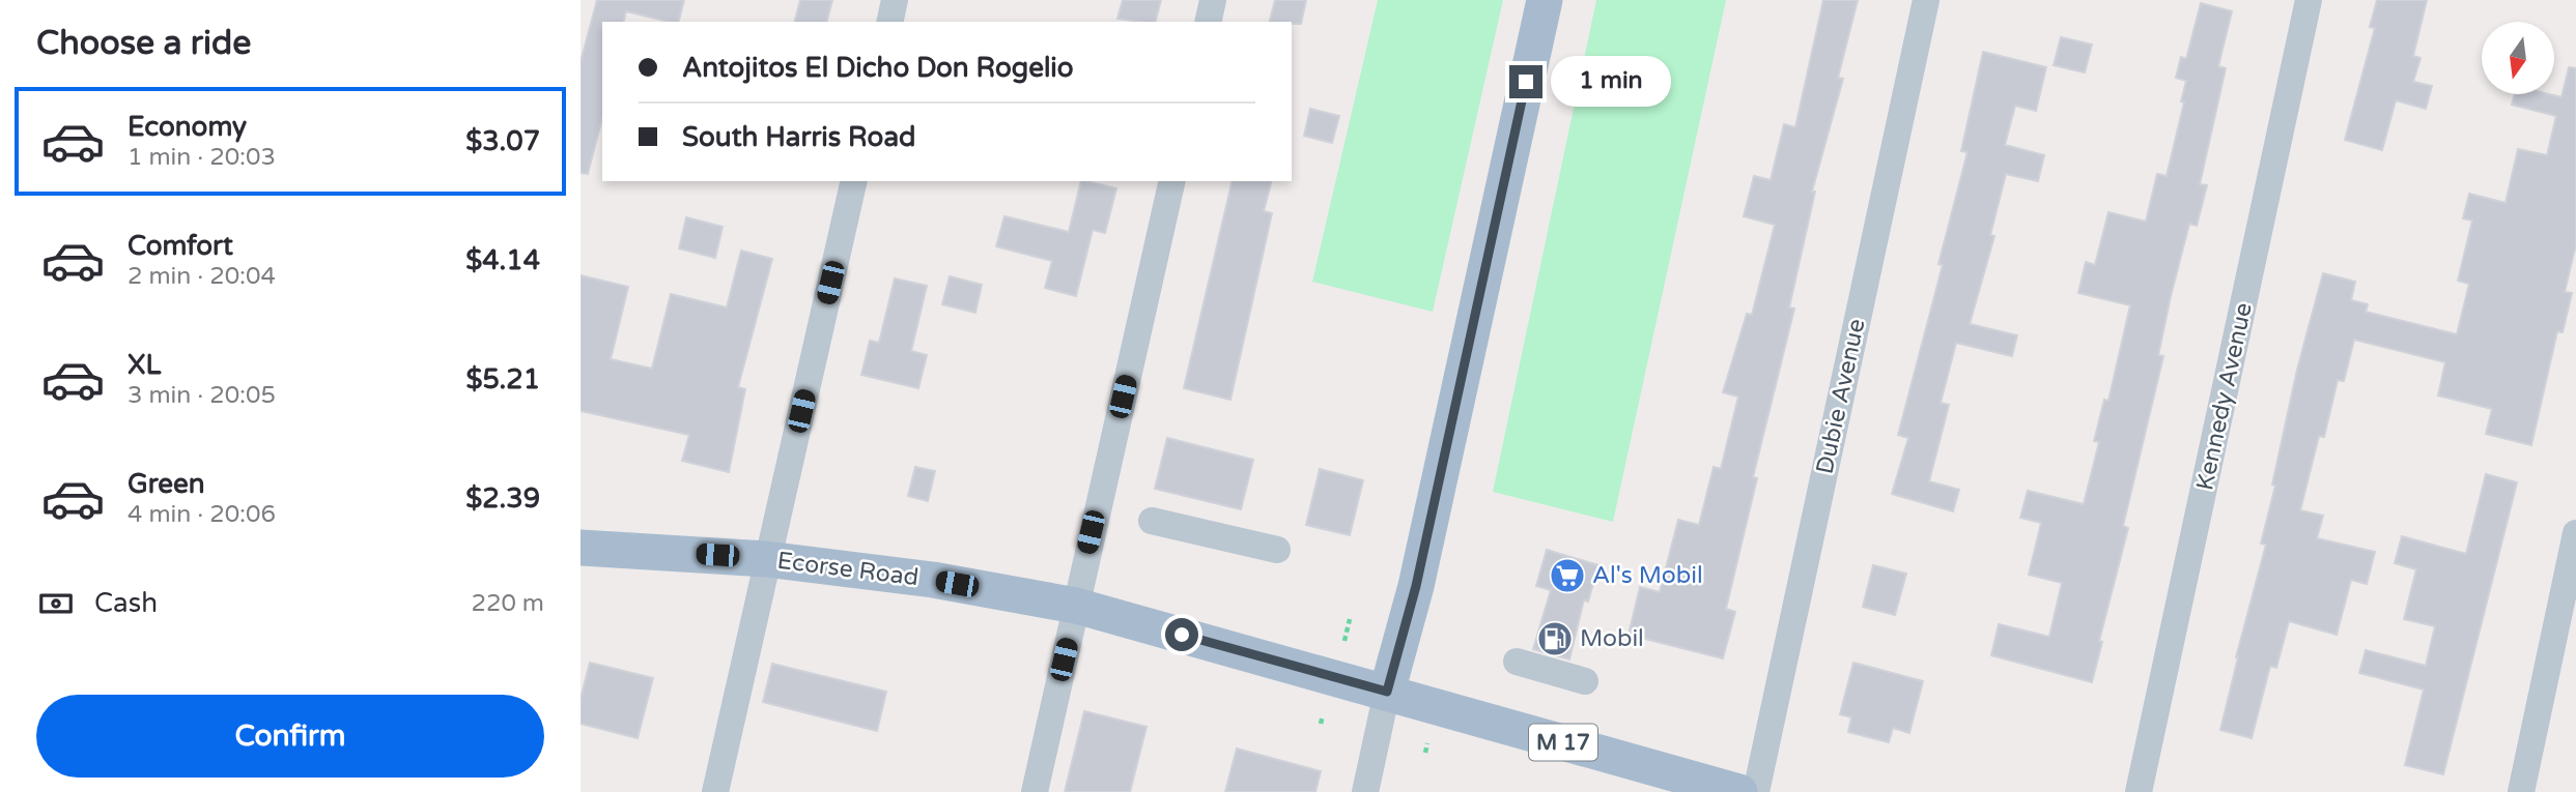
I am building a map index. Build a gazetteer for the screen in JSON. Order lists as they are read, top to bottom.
{
  "streets": {
    "main road": ["Ecorse Road", "M 17"],
    "street": ["Dubie Avenue", "Kennedy Avenue"]
  },
  "places": {
    "supermarket": ["Al's Mobil"],
    "fuel station": ["Mobil"]
  },
  "north": "bottom",
  "page": {
    "heading": "Choose a ride",
    "banner": ["Antojitos El Dicho Don Rogelio", "South Harris Road"],
    "bubble": "1 min",
    "list": [
      {
        "name": "Economy",
        "note": "1 min · 20:03",
        "value": "$3.07"
      },
      {
        "name": "Comfort",
        "note": "2 min · 20:04",
        "value": "$4.14"
      },
      {
        "name": "XL",
        "note": "3 min · 20:05",
        "value": "$5.21"
      },
      {
        "name": "Green",
        "note": "4 min · 20:06",
        "value": "$2.39"
      }
    ],
    "pay": ["Cash", "220 m"],
    "buttons": "Confirm"
  }
}
